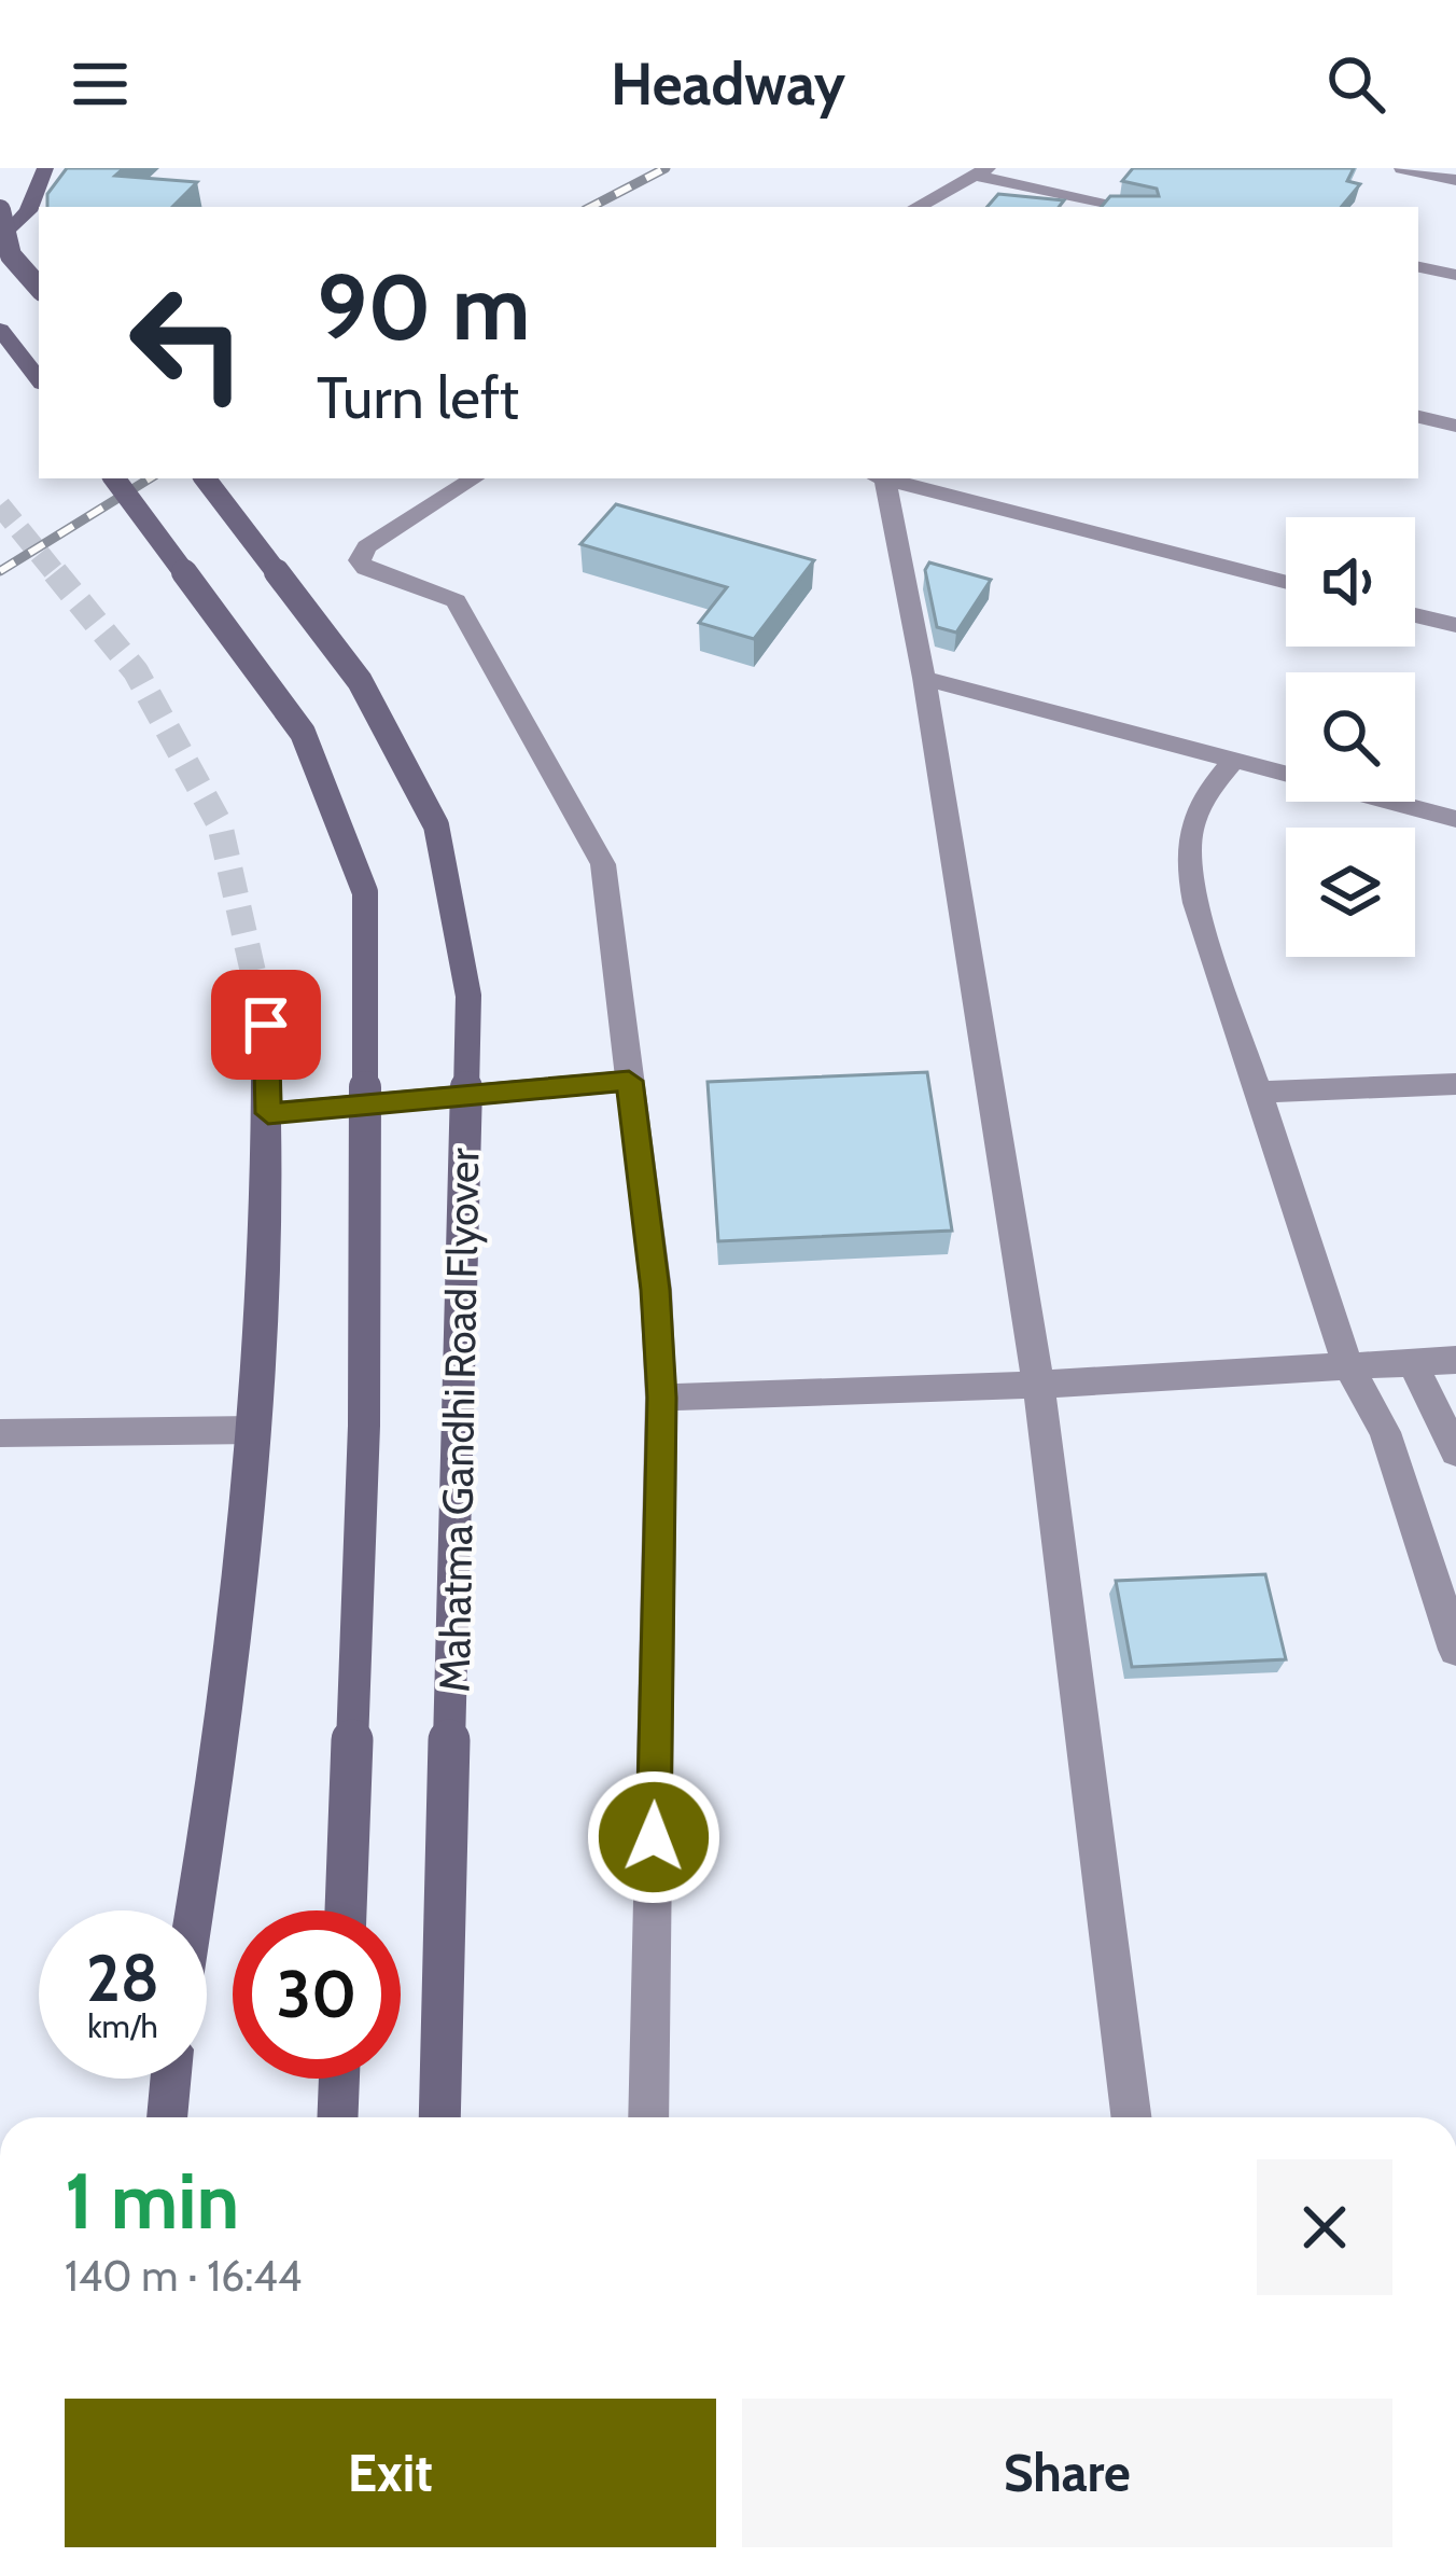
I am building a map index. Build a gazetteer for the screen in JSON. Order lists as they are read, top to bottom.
{
  "streets": {
    "main road": ["Mahatma Gandhi Road Flyover"]
  },
  "page": {
    "header": "Headway",
    "turn": ["90 m", "Turn left"],
    "speed": "28 km/h",
    "limit": "30",
    "heading": ["1 min", "140 m · 16:44"],
    "buttons": ["Exit", "Share"]
  }
}
